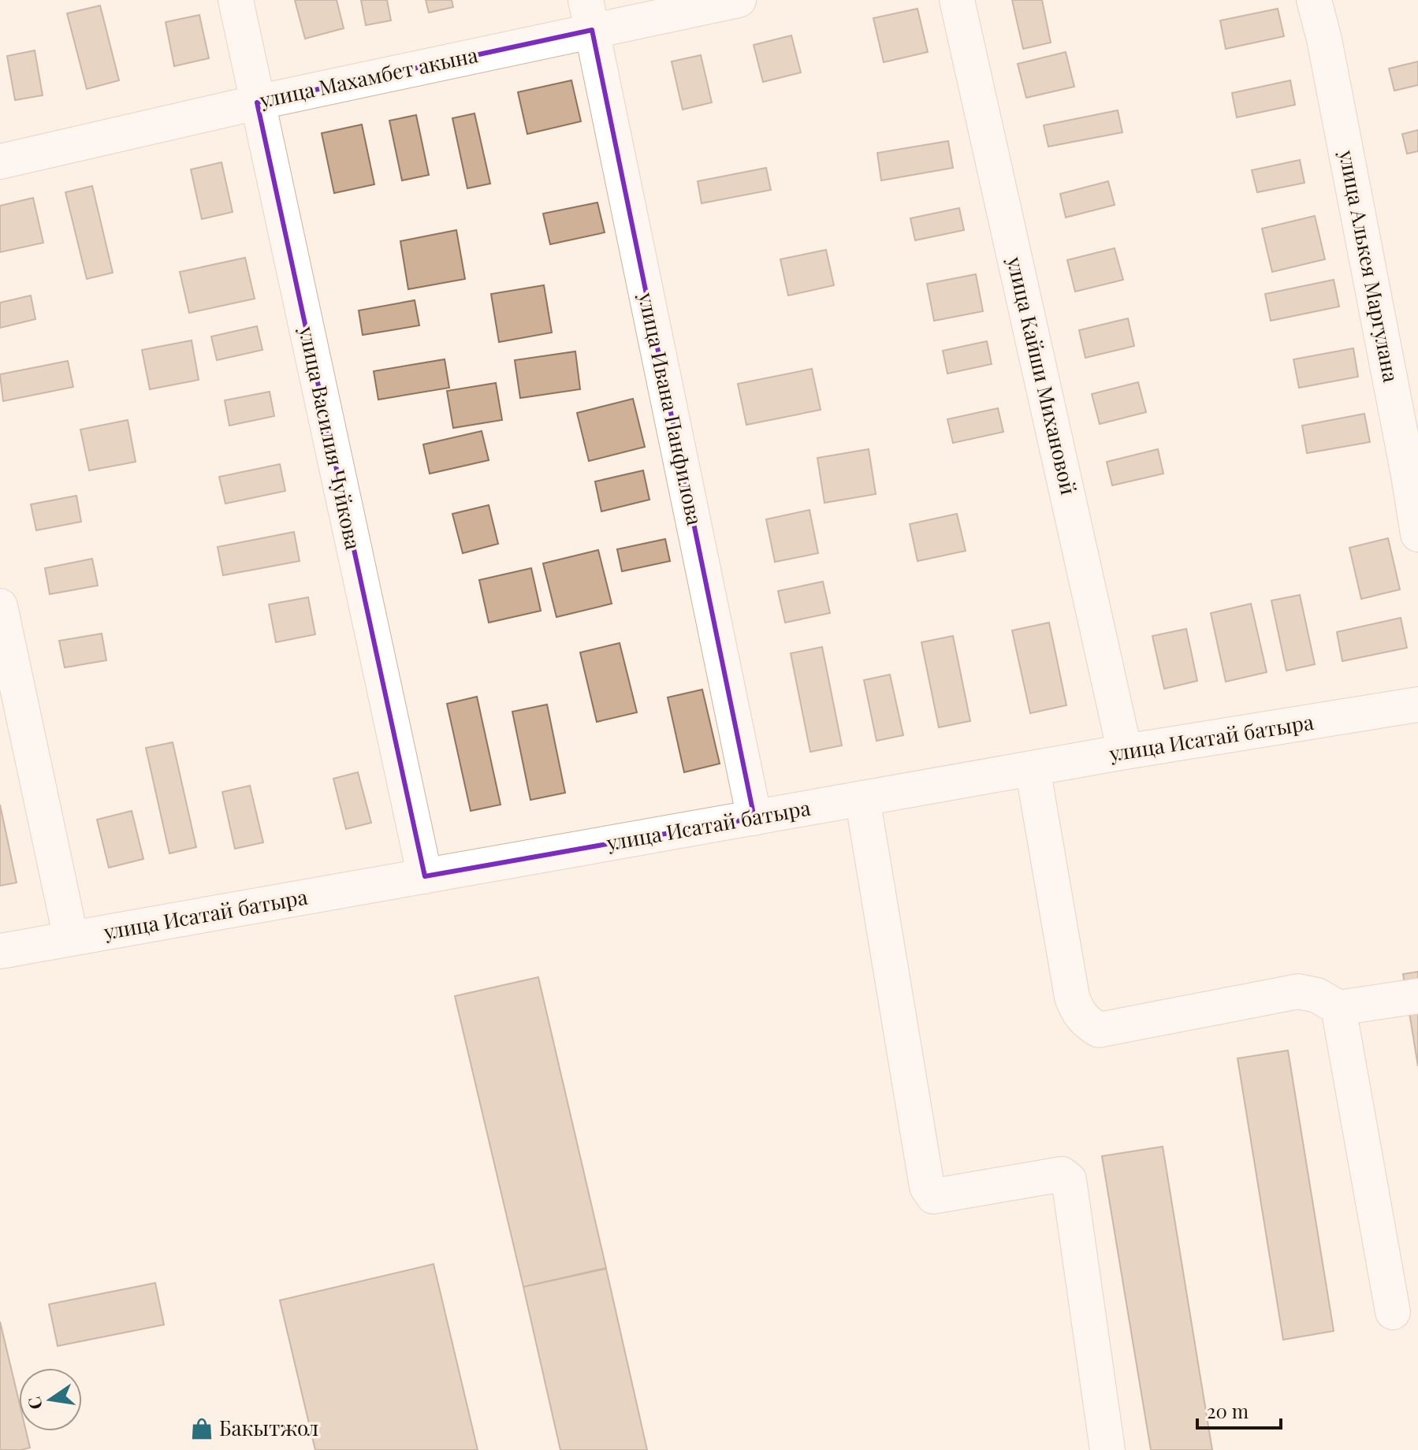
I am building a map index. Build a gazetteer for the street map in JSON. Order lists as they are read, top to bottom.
{
  "streets": {
    "street": [
      "улица Махамбет акына",
      "улица Алькея Маргулана",
      "улица Кайши Михановой",
      "улица Ивана Панфилова",
      "улица Василия Чуйкова",
      "улица Исатай батыра"
    ]
  },
  "crossings": [
    ["улица Махамбет акына", "улица Ивана Панфилова"],
    ["улица Махамбет акына", "улица Василия Чуйкова"],
    ["улица Кайши Михановой", "улица Исатай батыра"],
    ["улица Ивана Панфилова", "улица Исатай батыра"],
    ["улица Василия Чуйкова", "улица Исатай батыра"]
  ],
  "places": {
    "shop": ["Бакытжол"]
  },
  "scale_bar": "20 m",
  "north": "left"
}
